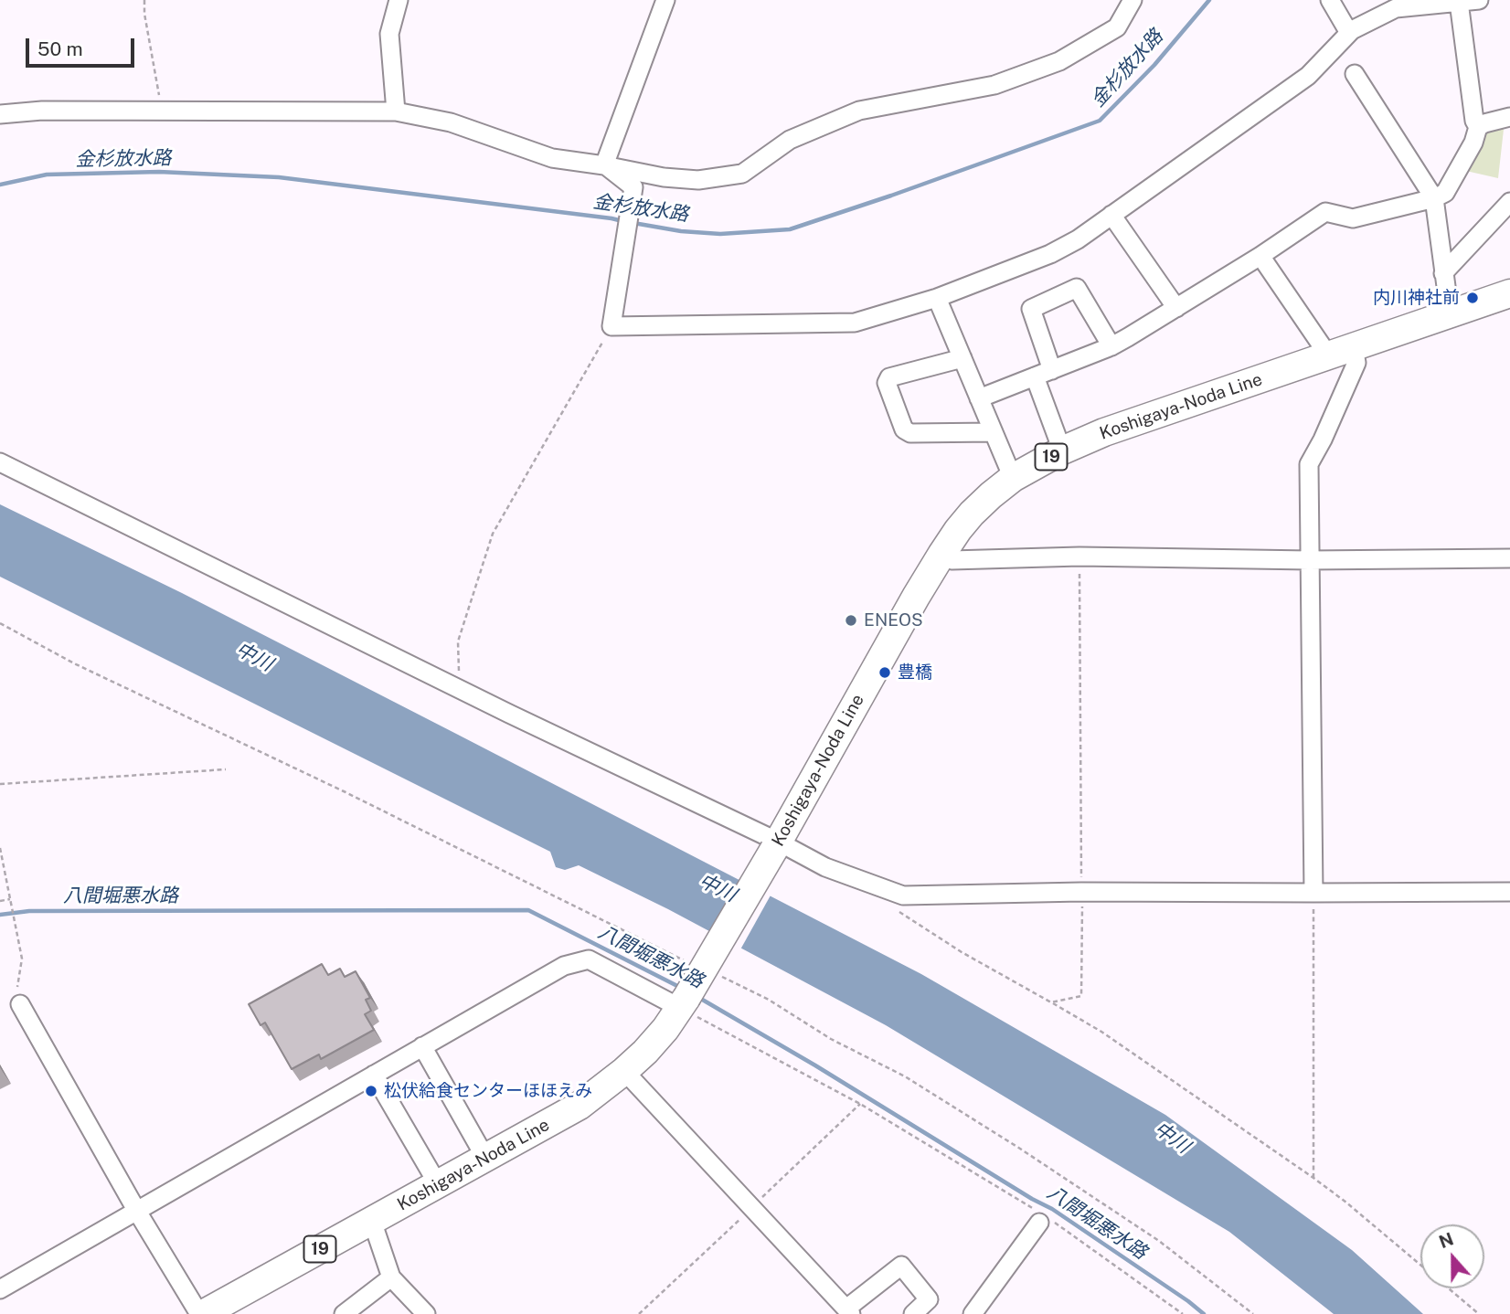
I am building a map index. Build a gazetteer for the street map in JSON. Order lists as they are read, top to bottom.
{
  "streets": {
    "main road": ["Koshigaya-Noda Line", "19"]
  },
  "water": ["金杉放水路", "中川", "八間堀悪水路"],
  "places": [
    "内川神社前",
    "ENEOS",
    "豊橋",
    "松伏給食センターほほえみ"
  ],
  "scale_bar": "50 m",
  "north": "top"
}
